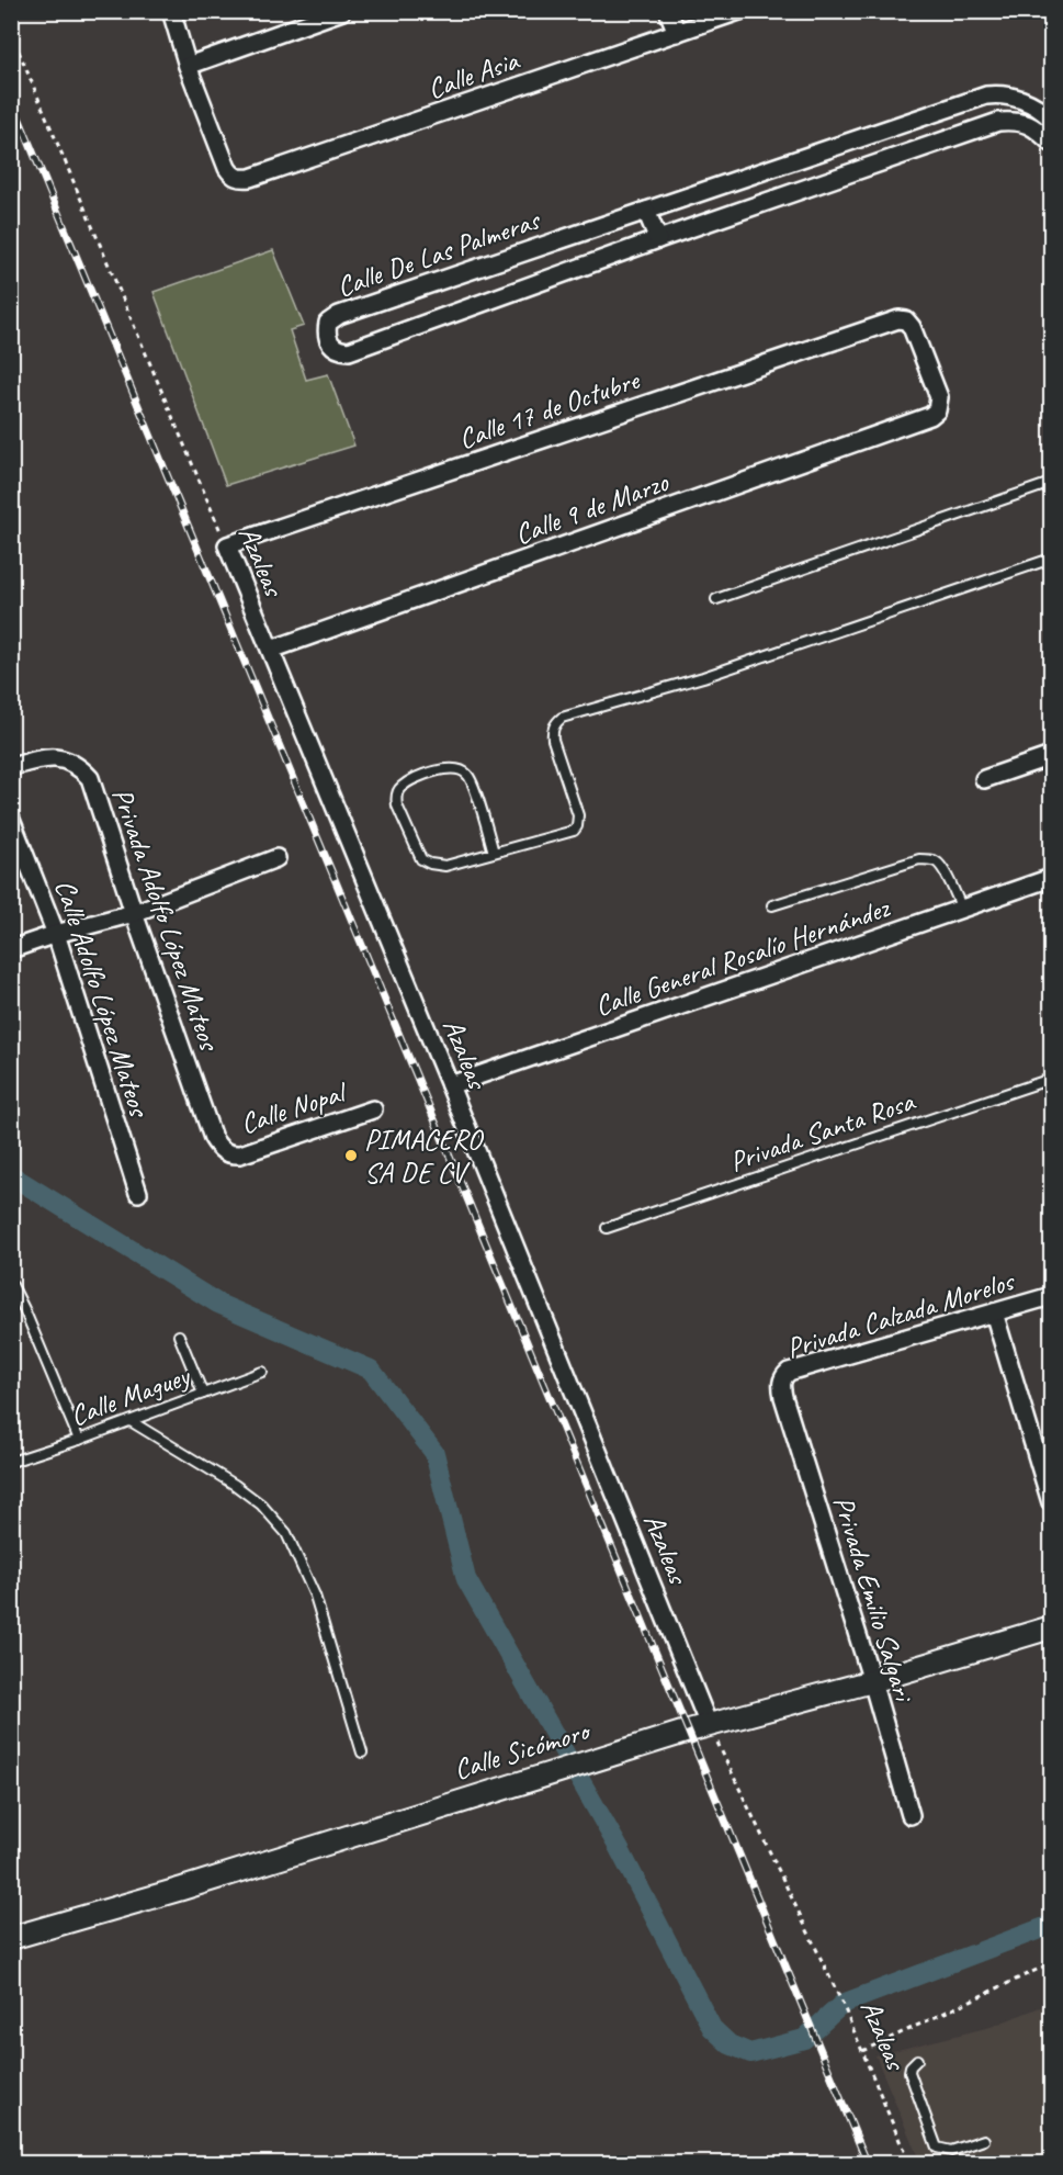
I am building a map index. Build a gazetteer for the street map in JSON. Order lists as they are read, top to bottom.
{
  "streets": {
    "street": [
      "Calle Asia",
      "Calle De Las Palmeras",
      "Calle 17 de Octubre",
      "Calle 9 de Marzo",
      "Azaleas",
      "Privada Adolfo López Mateos",
      "Calle General Rosalío Hernández",
      "Calle Adolfo López Mateos",
      "Calle Nopal",
      "Privada Calzada Morelos",
      "Privada Emilio Salgari",
      "Calle Sicómoro"
    ],
    "lane": ["Privada Santa Rosa", "Calle Maguey"]
  },
  "crossings": [
    ["Calle 17 de Octubre", "Calle 9 de Marzo"],
    ["Calle 17 de Octubre", "Azaleas"],
    ["Calle 9 de Marzo", "Azaleas"],
    ["Azaleas", "Calle General Rosalío Hernández"],
    ["Azaleas", "Calle Sicómoro"],
    ["Privada Adolfo López Mateos", "Calle Nopal"],
    ["Privada Calzada Morelos", "Privada Emilio Salgari"],
    ["Privada Emilio Salgari", "Calle Sicómoro"]
  ],
  "places": ["PIMACERO SA DE CV"]
}
